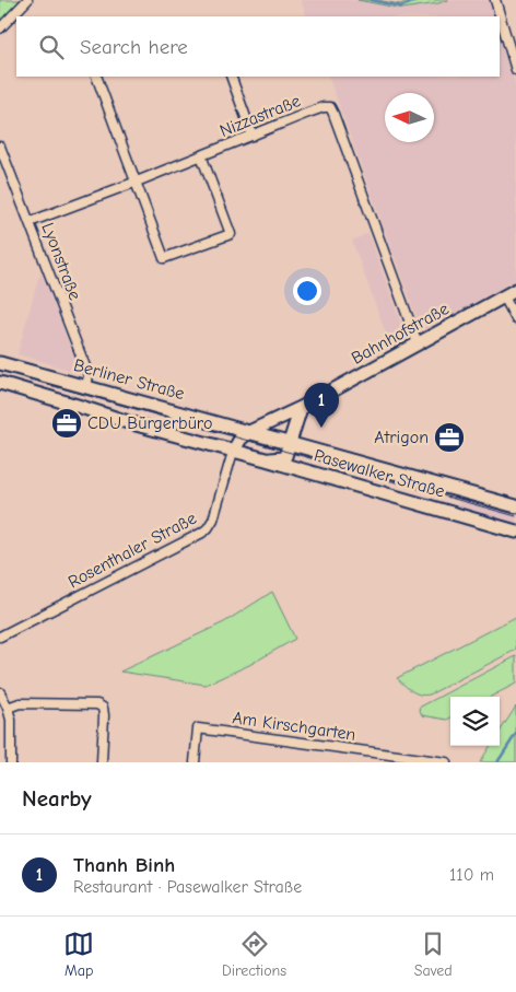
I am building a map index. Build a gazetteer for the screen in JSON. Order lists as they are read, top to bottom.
{
  "streets": {
    "main road": ["Bahnhofstraße", "Berliner Straße", "Pasewalker Straße"],
    "street": [
      "Nizzastraße",
      "Lyonstraße",
      "Rosenthaler Straße",
      "Am Kirschgarten"
    ]
  },
  "crossings": [
    ["Nizzastraße", "Lyonstraße"],
    ["Nizzastraße", "Bahnhofstraße"],
    ["Lyonstraße", "Berliner Straße"],
    ["Bahnhofstraße", "Berliner Straße"],
    ["Bahnhofstraße", "Pasewalker Straße"],
    ["Berliner Straße", "Pasewalker Straße"],
    ["Pasewalker Straße", "Rosenthaler Straße"]
  ],
  "places": {
    "office": ["CDU Bürgerbüro", "Atrigon"]
  },
  "north": "left",
  "page": {
    "search": "Search here",
    "pins": "1",
    "heading": "Nearby",
    "list": [
      {
        "mark": "1",
        "name": "Thanh Binh",
        "note": "Restaurant · Pasewalker Straße",
        "value": "110 m"
      }
    ],
    "nav": ["Map", "Directions", "Saved"]
  }
}
